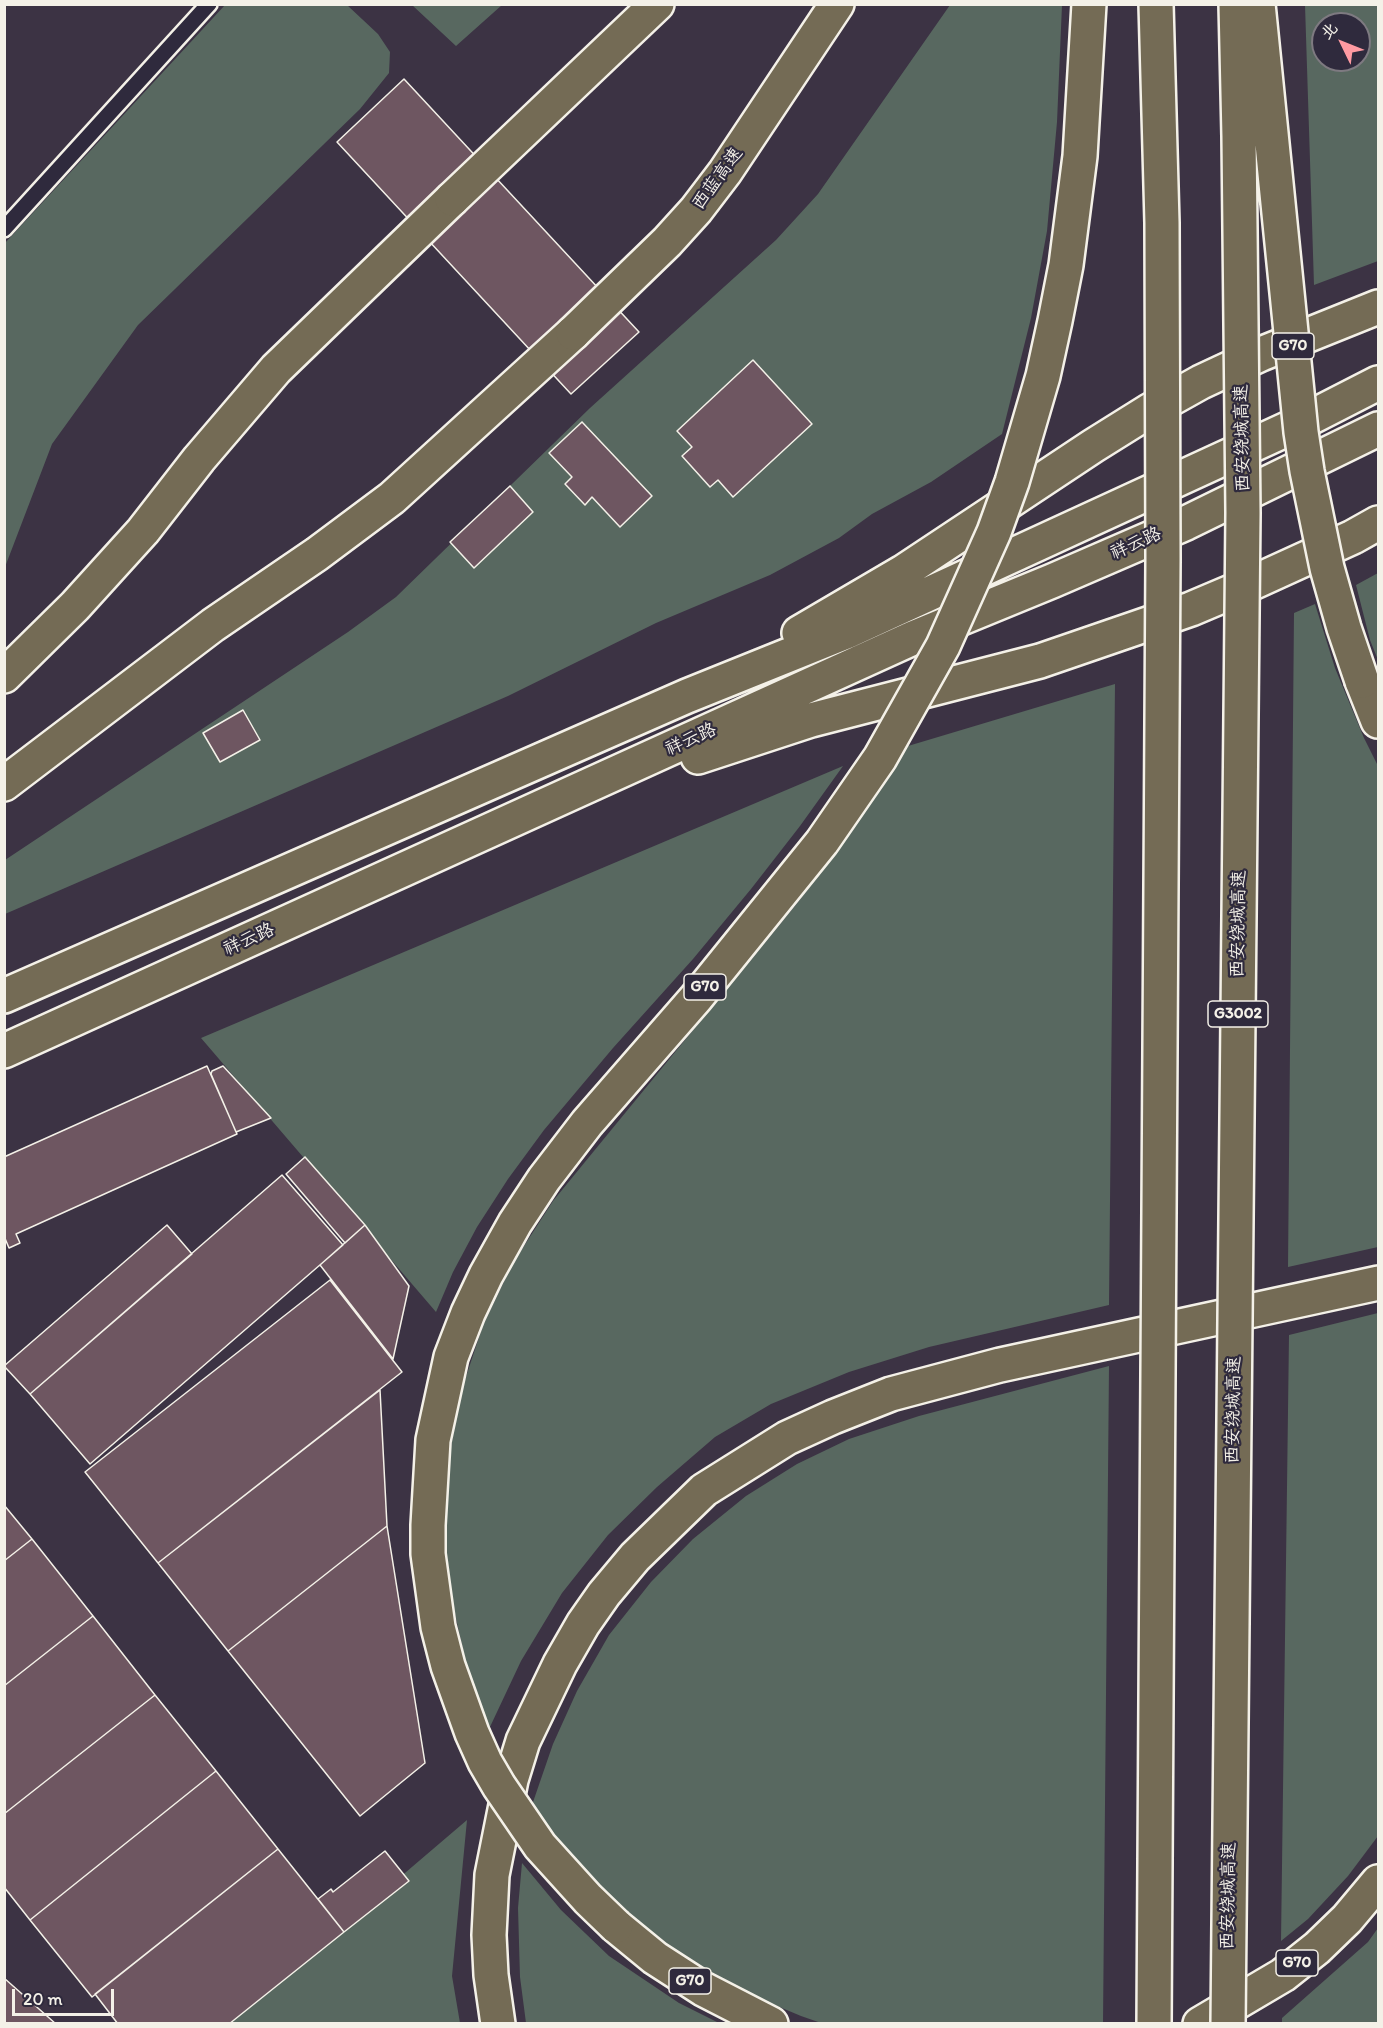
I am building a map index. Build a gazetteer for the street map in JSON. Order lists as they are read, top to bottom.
{
  "streets": {
    "main road": [
      "西蓝高速",
      "G70",
      "西安绕城高速",
      "祥云路",
      "G3002"
    ]
  },
  "scale_bar": "20 m",
  "north": "top left"
}
